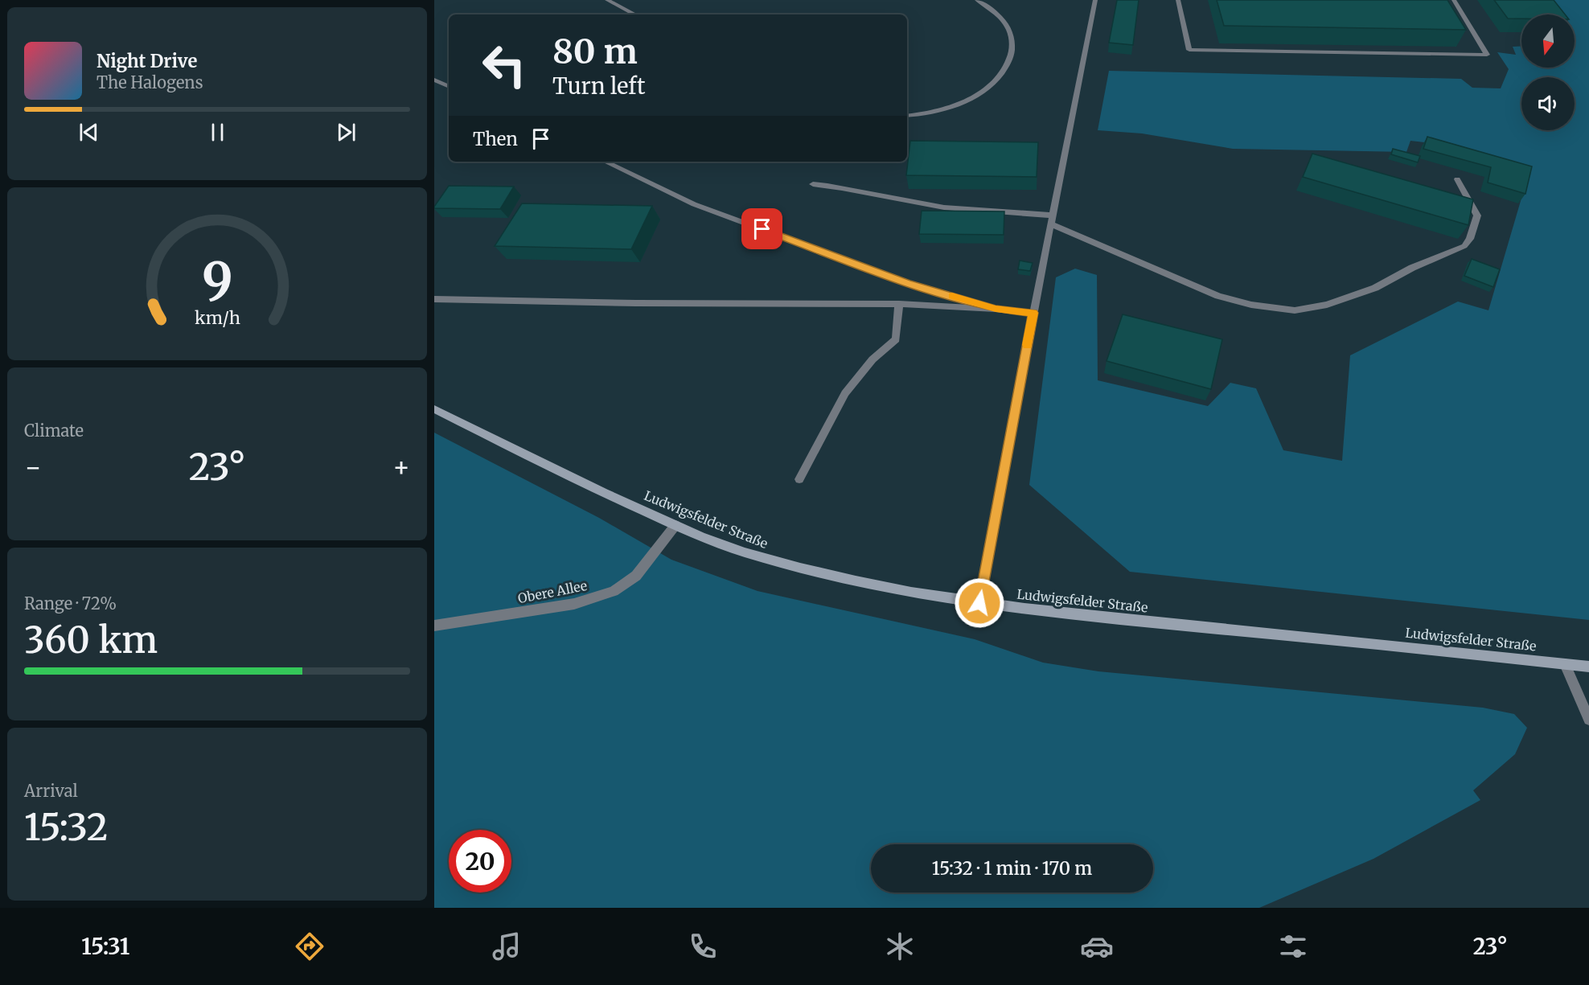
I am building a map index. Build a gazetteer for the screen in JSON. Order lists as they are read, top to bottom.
{
  "streets": {
    "street": ["Ludwigsfelder Straße", "Obere Allee"]
  },
  "crossings": [
    ["Ludwigsfelder Straße", "Obere Allee"]
  ],
  "north": "bottom",
  "page": {
    "turn": ["80 m", "Turn left"],
    "song": ["Night Drive", "The Halogens"],
    "then": "Then",
    "tile": [
      "Climate",
      ["Range · 72%", "360 km"],
      ["Arrival", "15:32"]
    ],
    "heat": ["−", "23°", "+"],
    "limit": "20",
    "trip": "15:32 · 1 min · 170 m",
    "tabs": ["15:31", "23°"],
    "gauge": ["9", "km/h"]
  }
}
